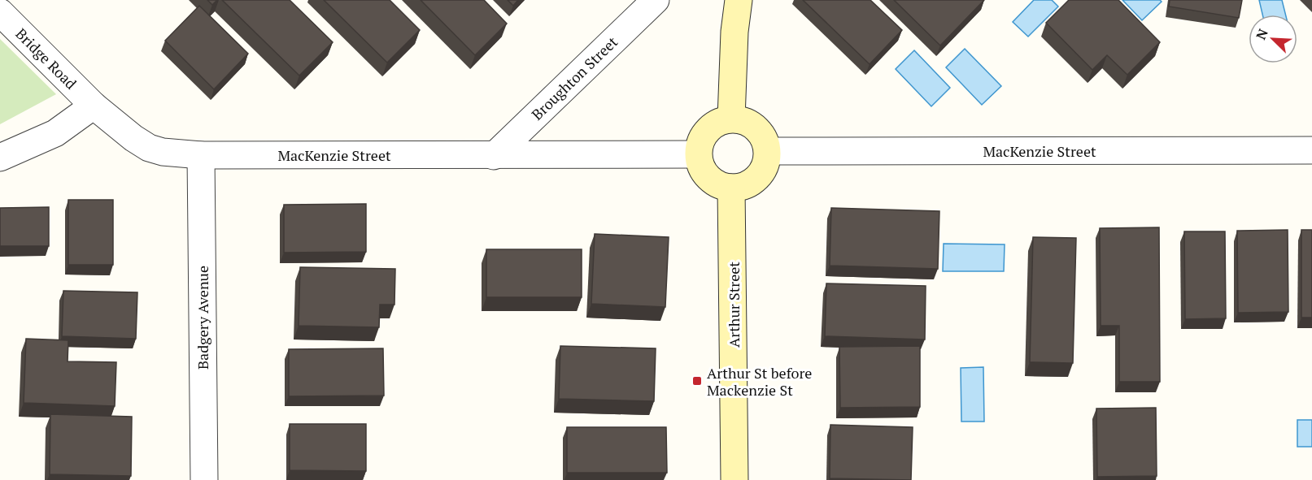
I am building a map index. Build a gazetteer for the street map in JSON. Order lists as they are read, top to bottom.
{
  "streets": {
    "main road": ["Arthur Street"],
    "street": [
      "Bridge Road",
      "Broughton Street",
      "MacKenzie Street",
      "Badgery Avenue"
    ]
  },
  "crossings": [
    ["Bridge Road", "MacKenzie Street"],
    ["Broughton Street", "MacKenzie Street"],
    ["MacKenzie Street", "Arthur Street"],
    ["MacKenzie Street", "Badgery Avenue"]
  ],
  "places": {
    "transit": ["Arthur St before Mackenzie St"]
  },
  "north": "top left"
}
